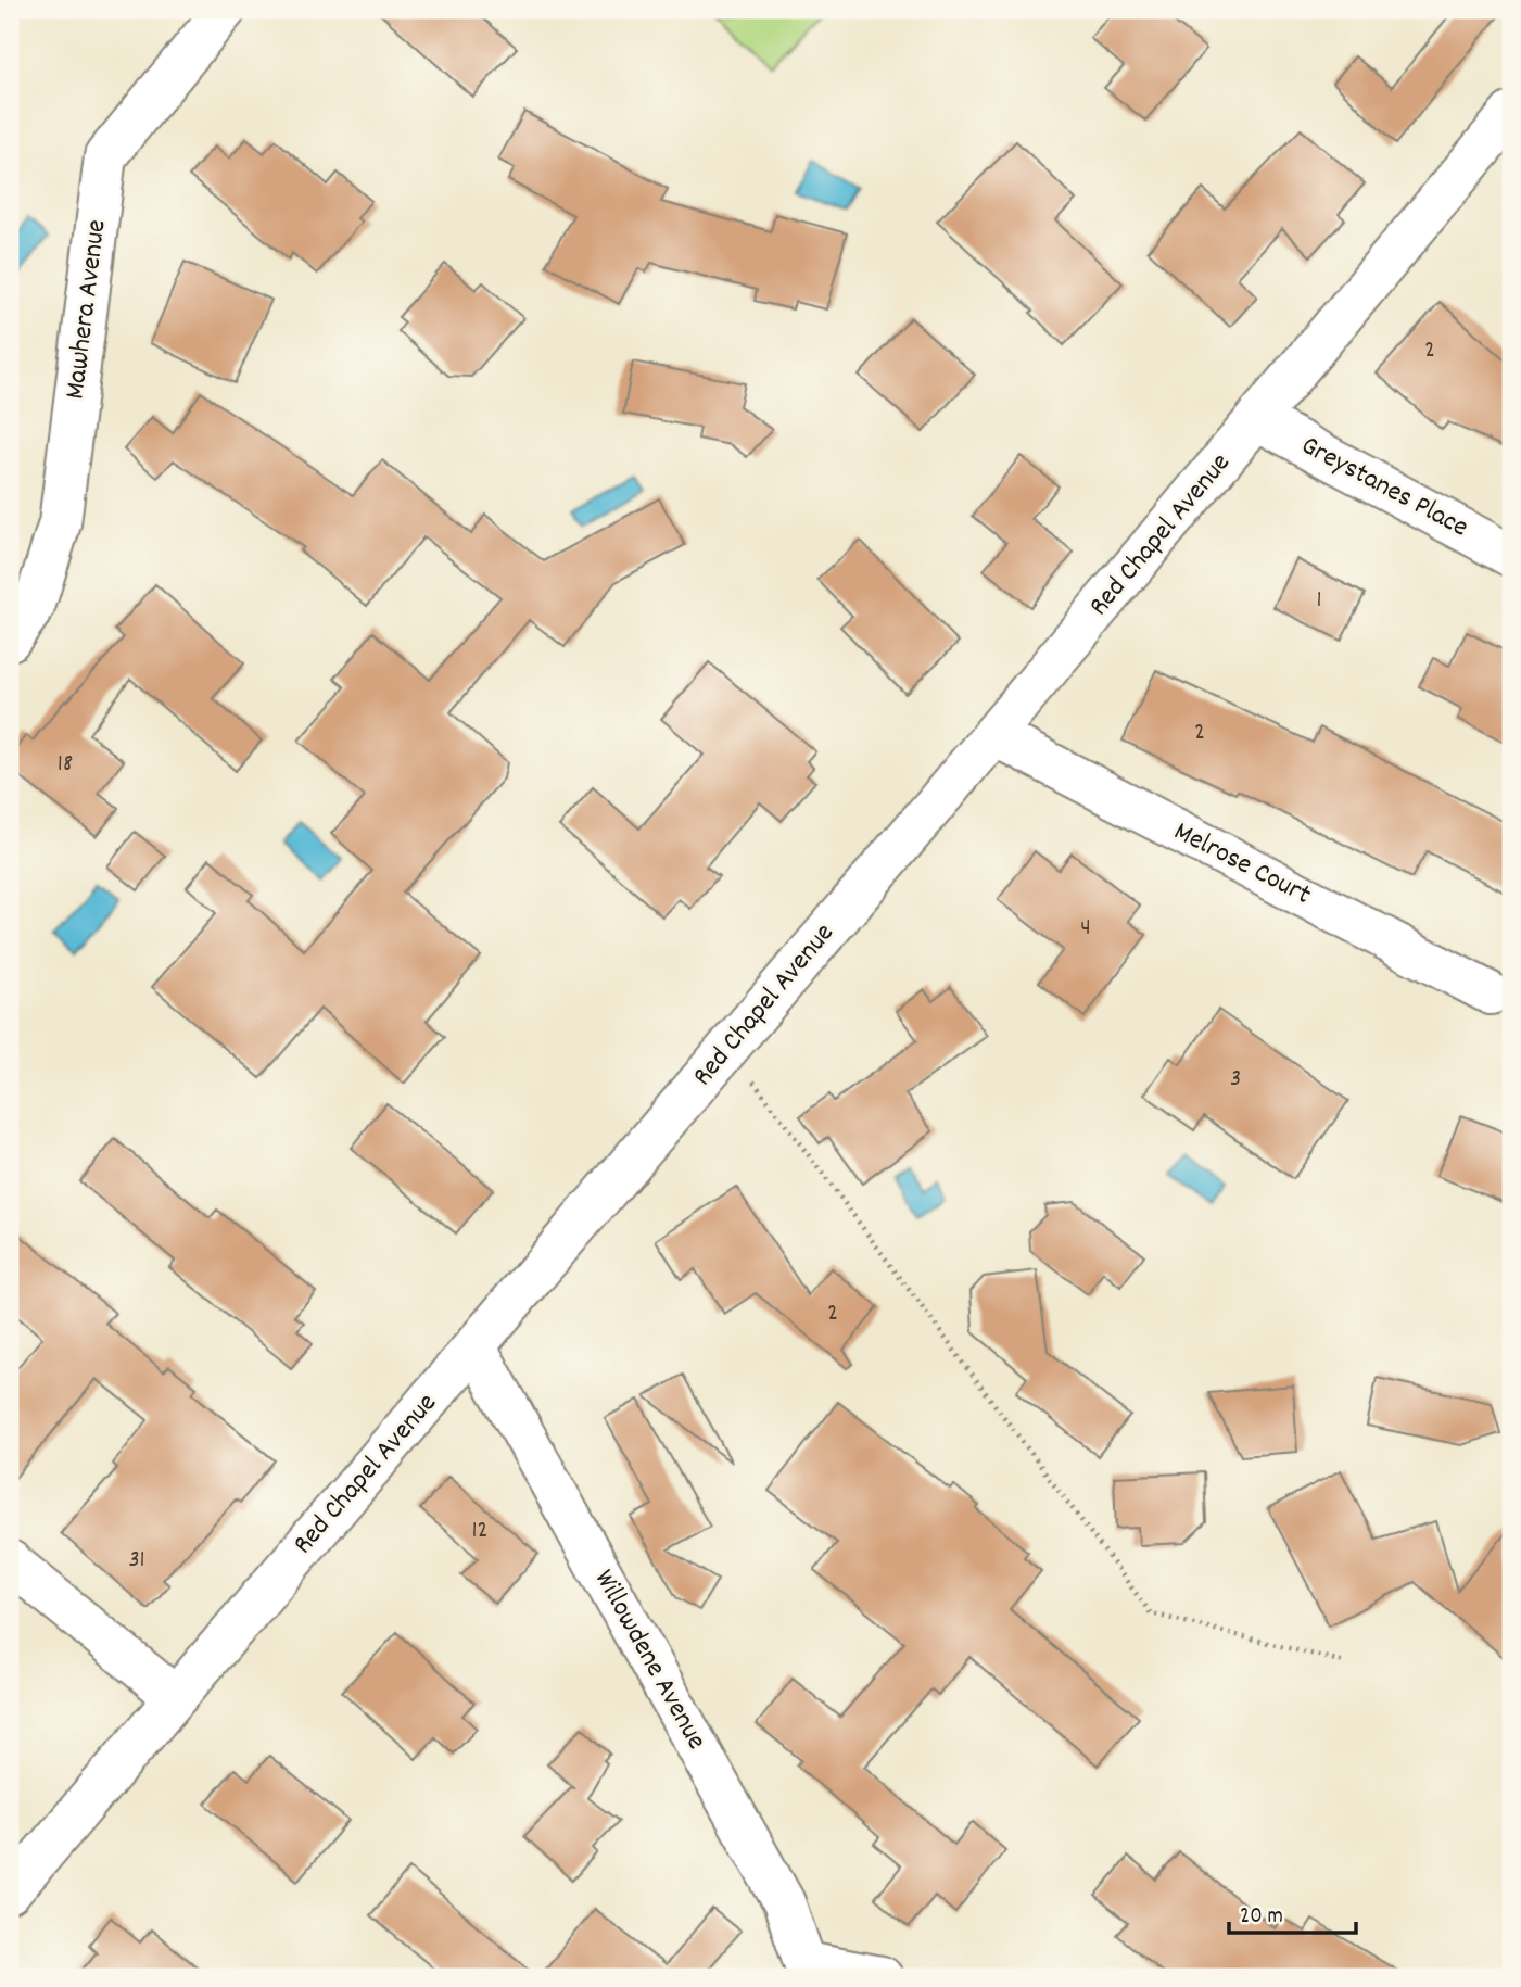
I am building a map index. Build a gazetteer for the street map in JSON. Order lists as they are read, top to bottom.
{
  "streets": {
    "street": [
      "Mawhera Avenue",
      "Greystanes Place",
      "Red Chapel Avenue",
      "Melrose Court",
      "Willowdene Avenue"
    ]
  },
  "crossings": [
    ["Greystanes Place", "Red Chapel Avenue"],
    ["Red Chapel Avenue", "Melrose Court"],
    ["Red Chapel Avenue", "Willowdene Avenue"]
  ],
  "house_numbers": [
    "2",
    "1",
    "2",
    "18",
    "4",
    "3",
    "2",
    "12",
    "31"
  ],
  "scale_bar": "20 m"
}
